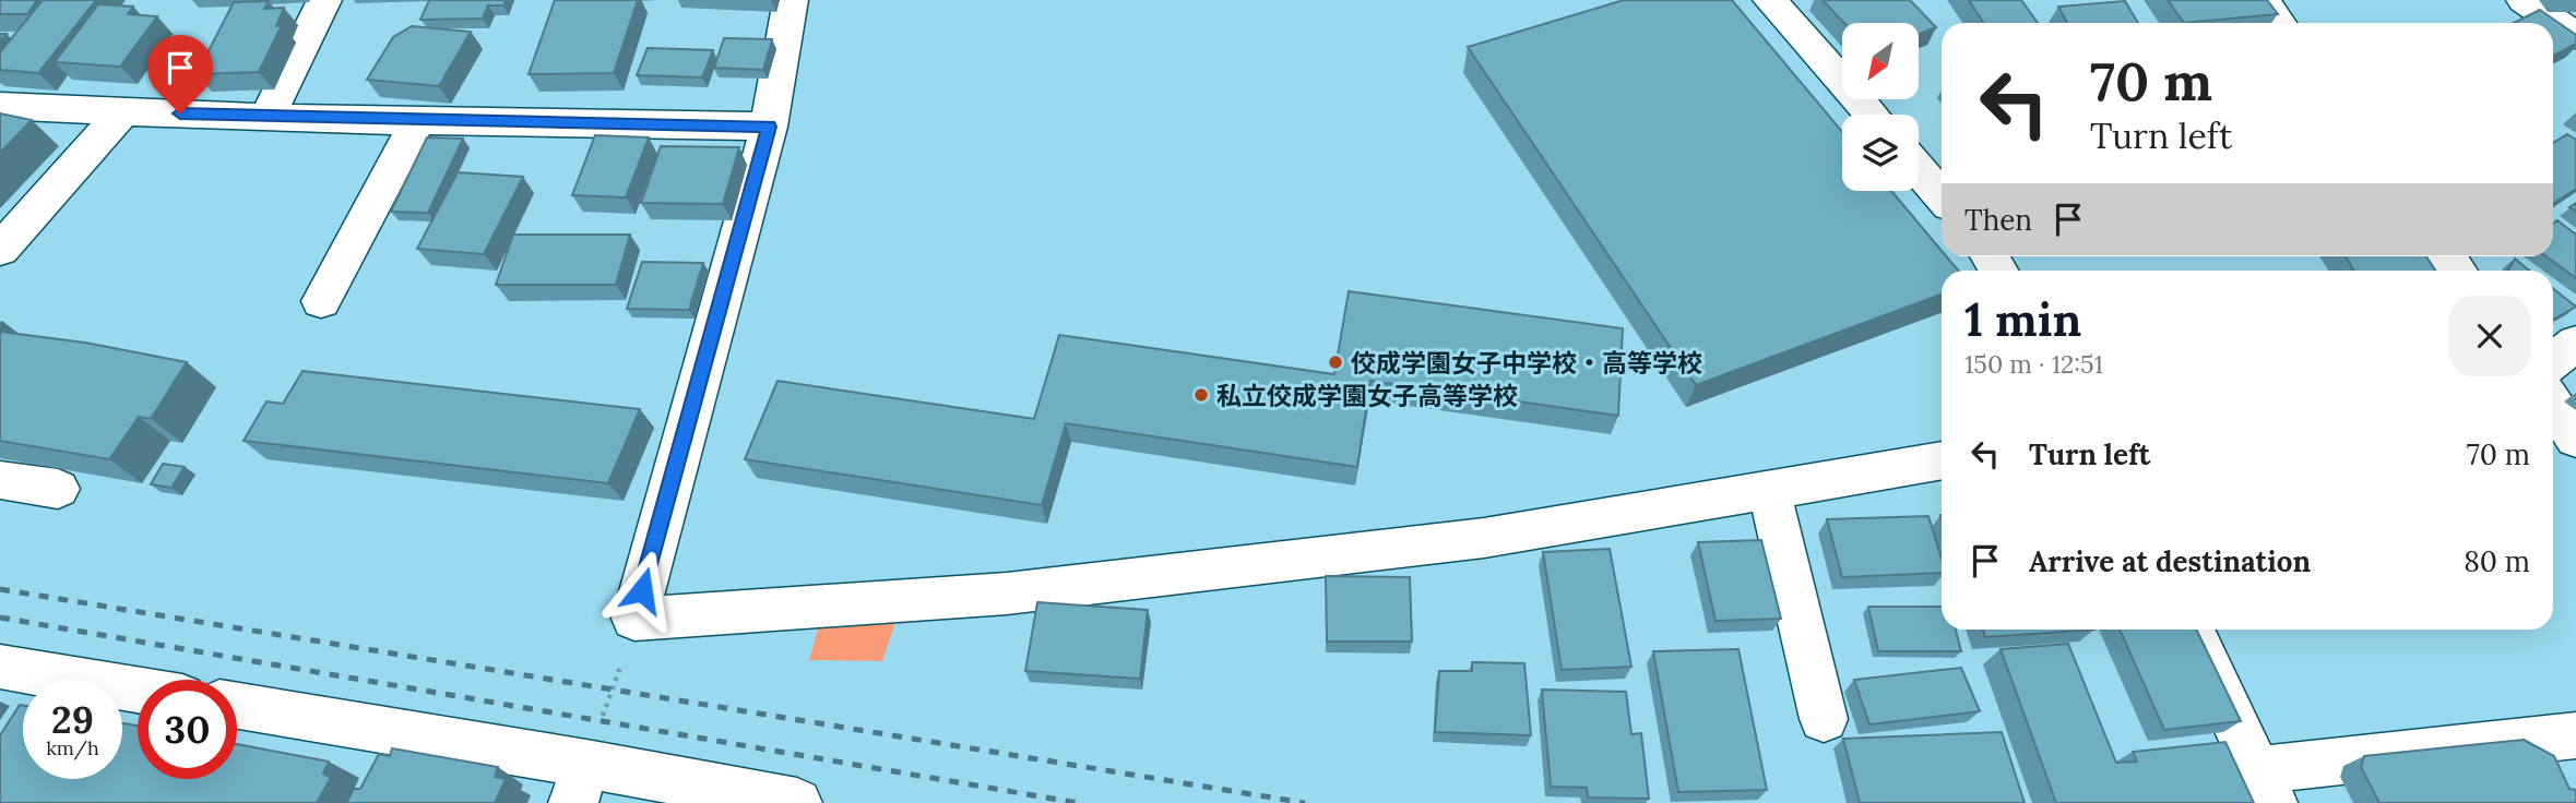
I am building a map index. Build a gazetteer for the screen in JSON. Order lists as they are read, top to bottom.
{
  "places": ["佼成学園女子中学校・高等学校", "私立佼成学園女子高等学校"],
  "north": "bottom left",
  "page": {
    "turn": ["70 m", "Turn left"],
    "then": "Then",
    "heading": ["1 min", "150 m · 12:51"],
    "list": [
      {
        "name": "Turn left",
        "value": "70 m"
      },
      {
        "name": "Arrive at destination",
        "value": "80 m"
      }
    ],
    "speed": "29 km/h",
    "limit": "30"
  }
}
